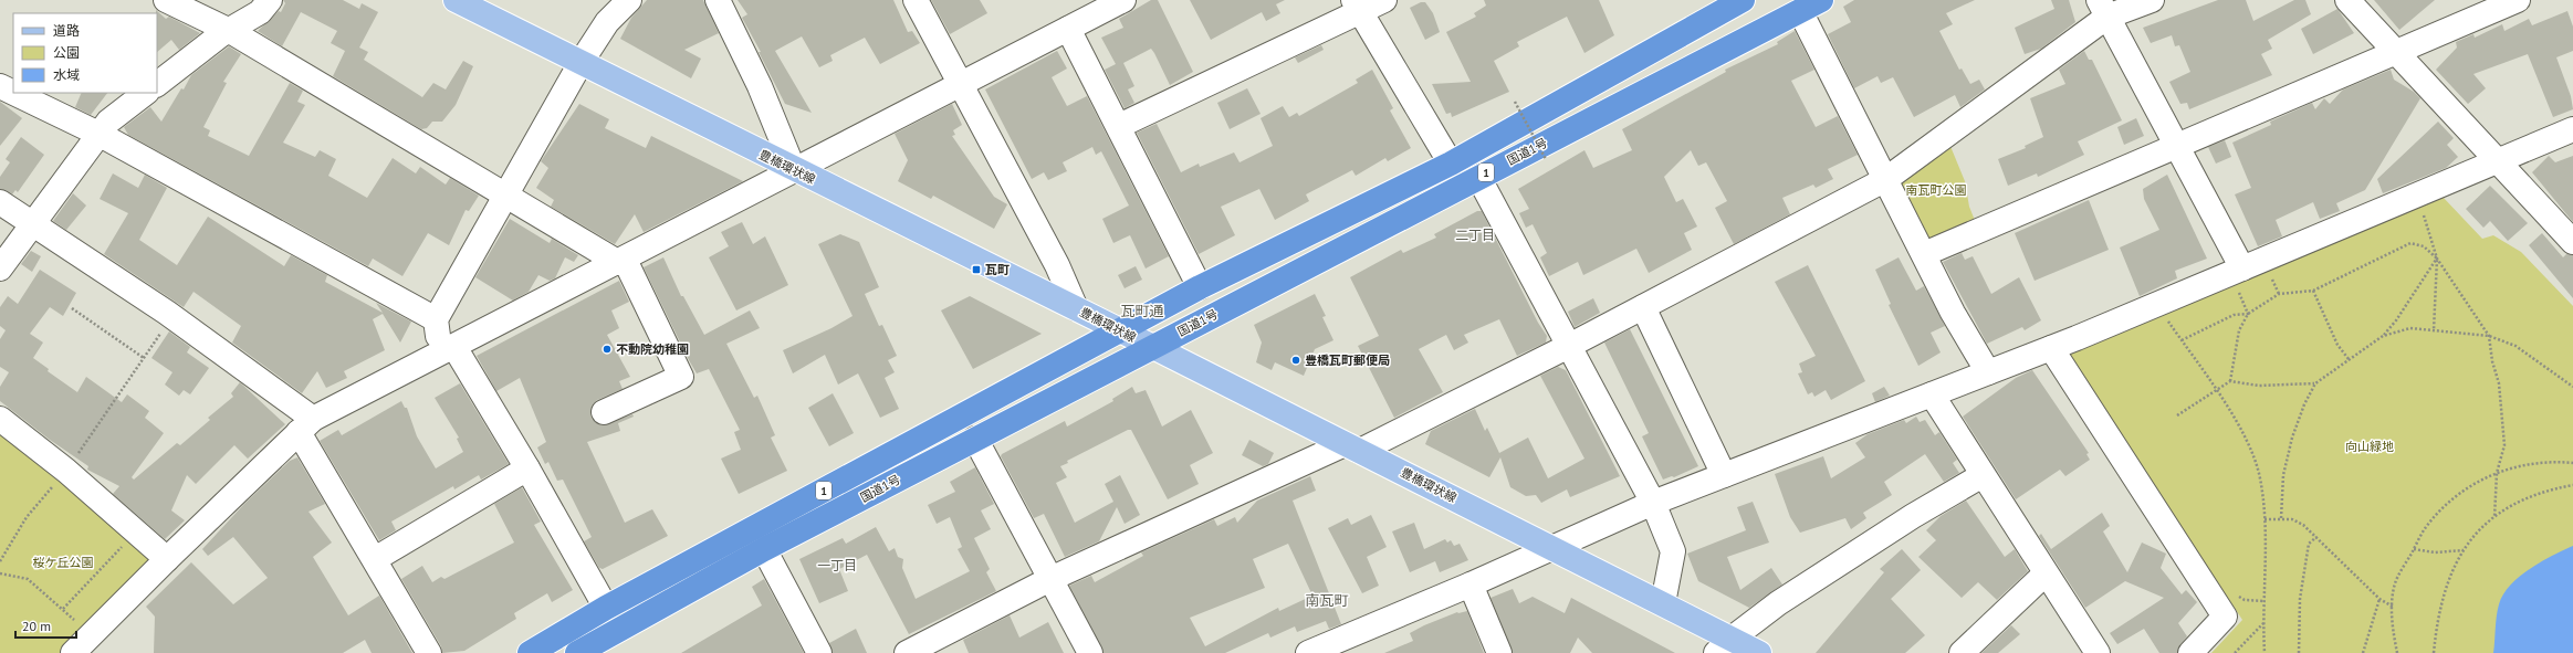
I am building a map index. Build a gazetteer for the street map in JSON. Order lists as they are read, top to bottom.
{
  "streets": {
    "highway": ["国道1号", "1"],
    "main road": ["豊橋環状線"]
  },
  "crossings": [
    ["国道1号", "豊橋環状線"]
  ],
  "districts": [
    "二丁目",
    "瓦町通",
    "一丁目",
    "南瓦町"
  ],
  "parks": ["南瓦町公園", "向山緑地", "桜ケ丘公園"],
  "places": {
    "transit": ["瓦町"],
    "other": ["不動院幼稚園", "豊橋瓦町郵便局"]
  },
  "legend": ["道路", "公園", "水域"],
  "scale_bar": "20 m"
}
